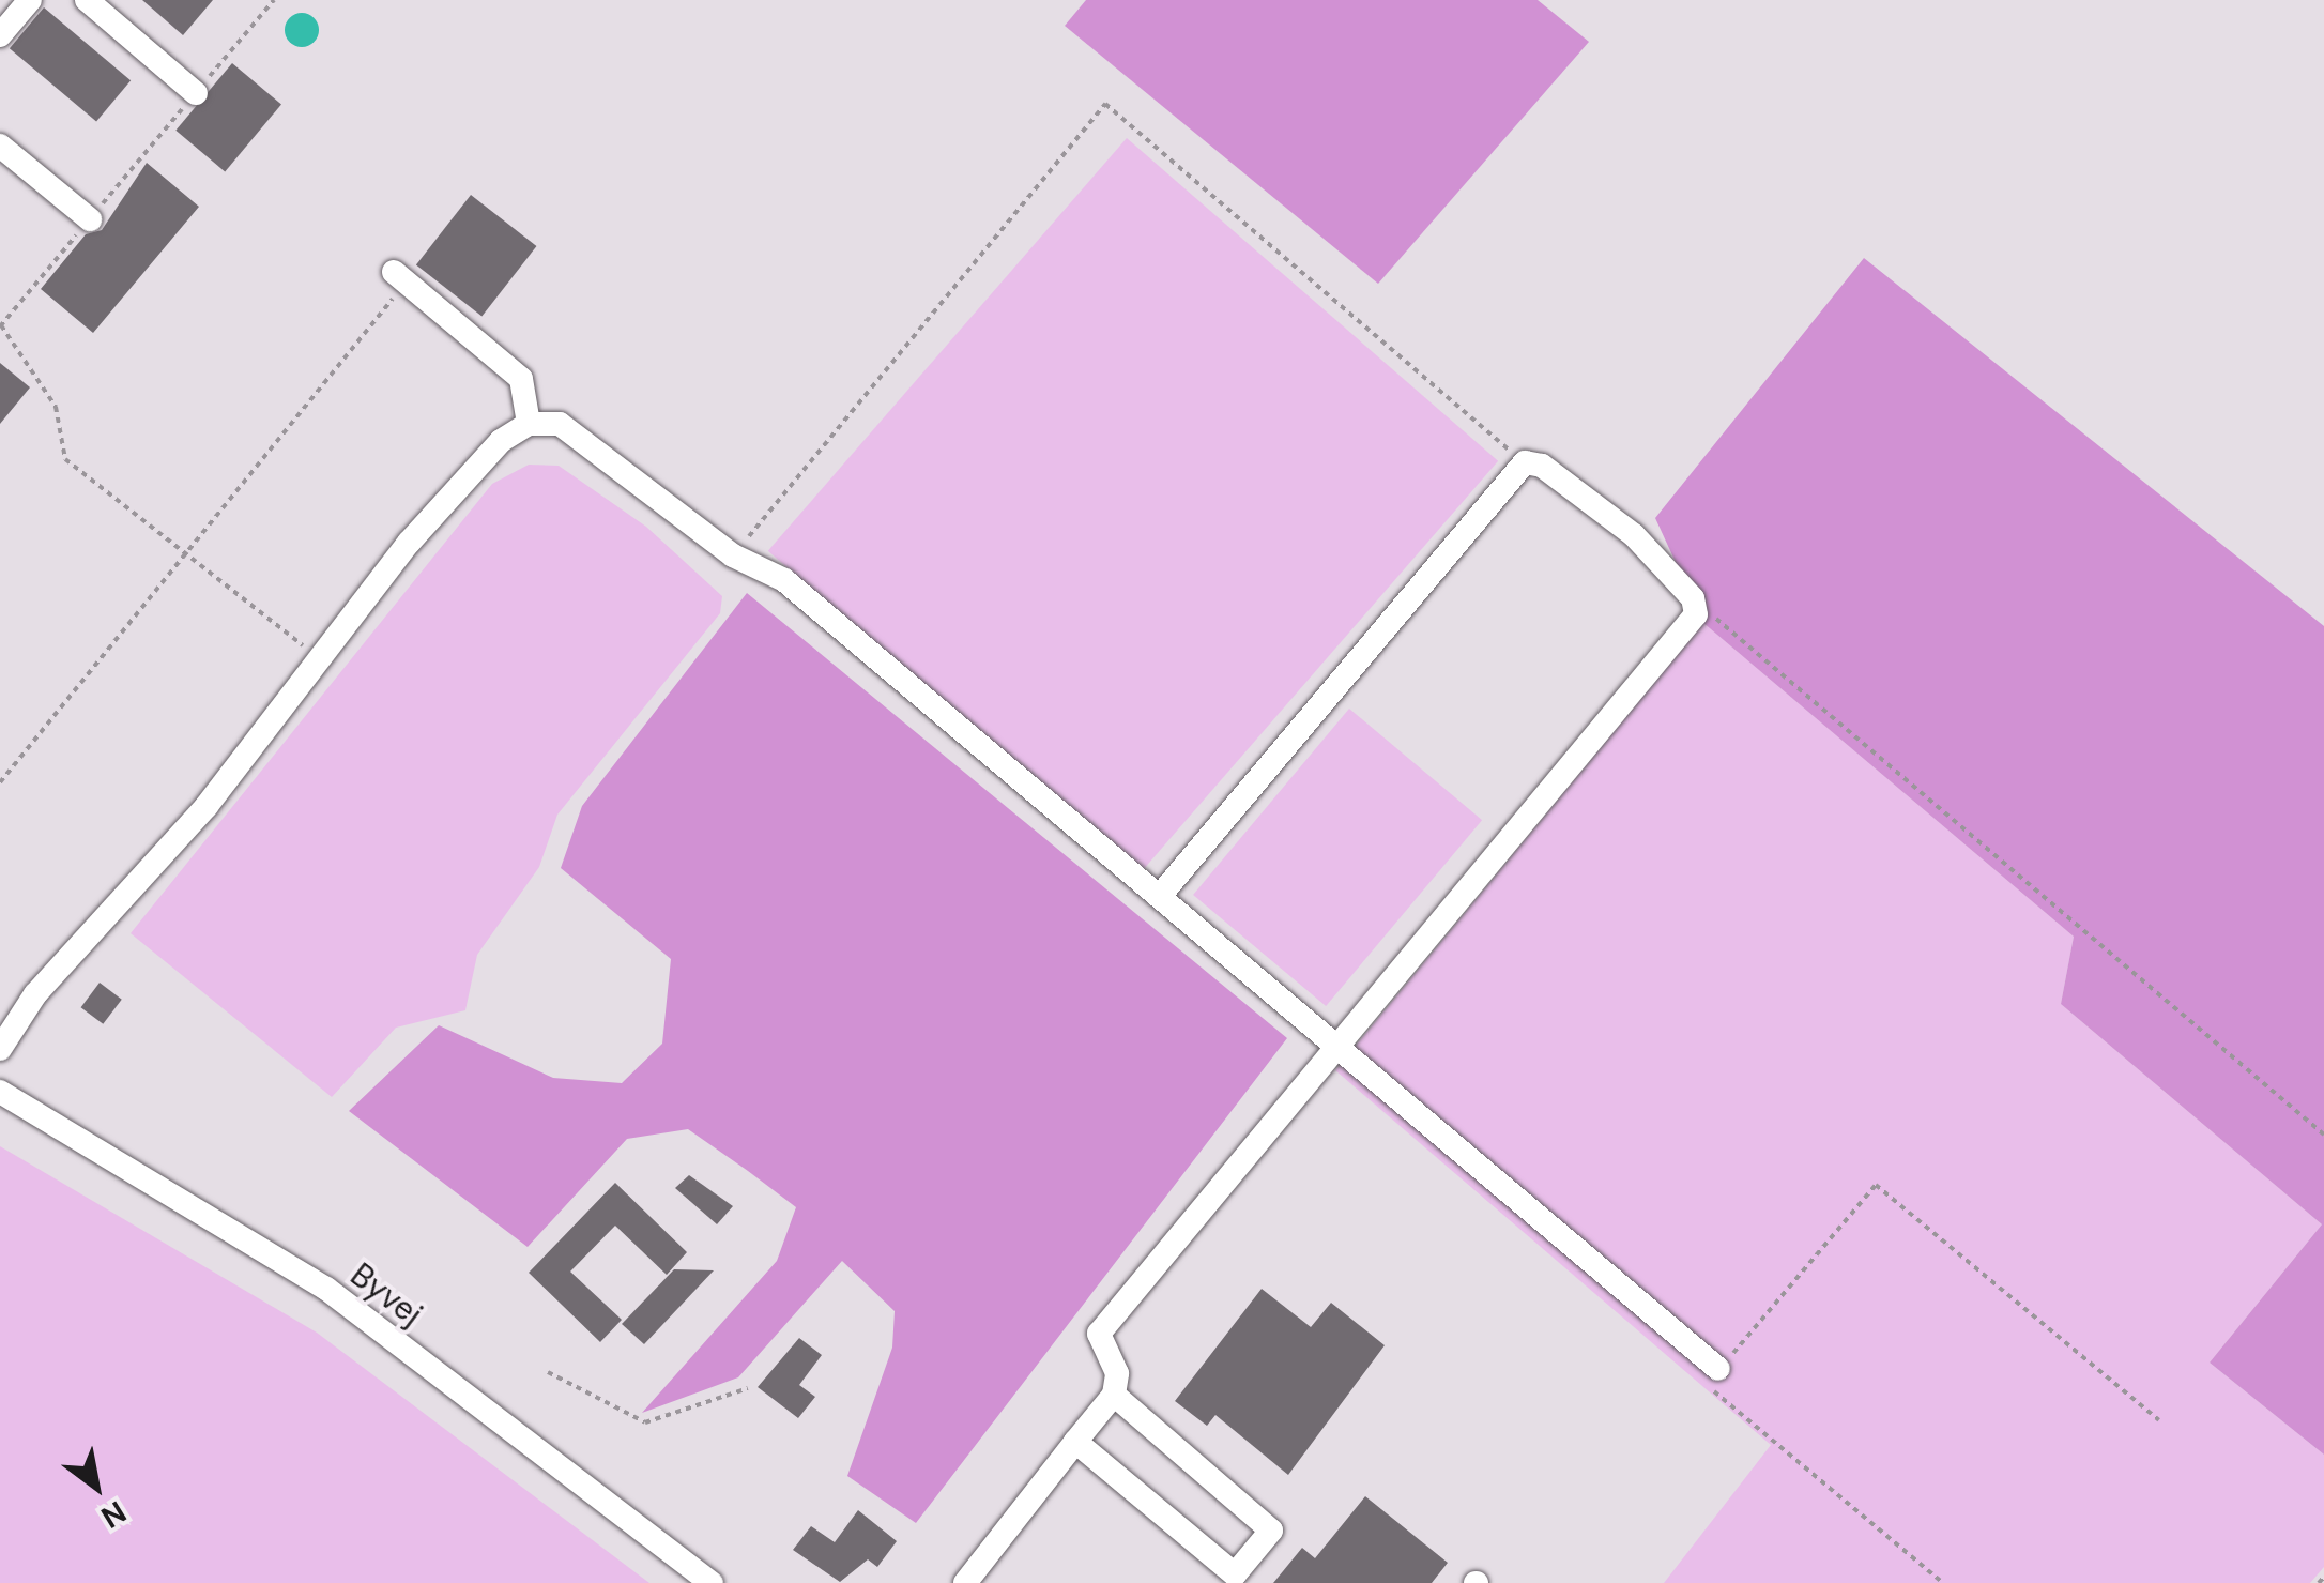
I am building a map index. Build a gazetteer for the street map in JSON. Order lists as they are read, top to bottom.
{
  "streets": {
    "street": ["Byvej"]
  },
  "north": "bottom right"
}
